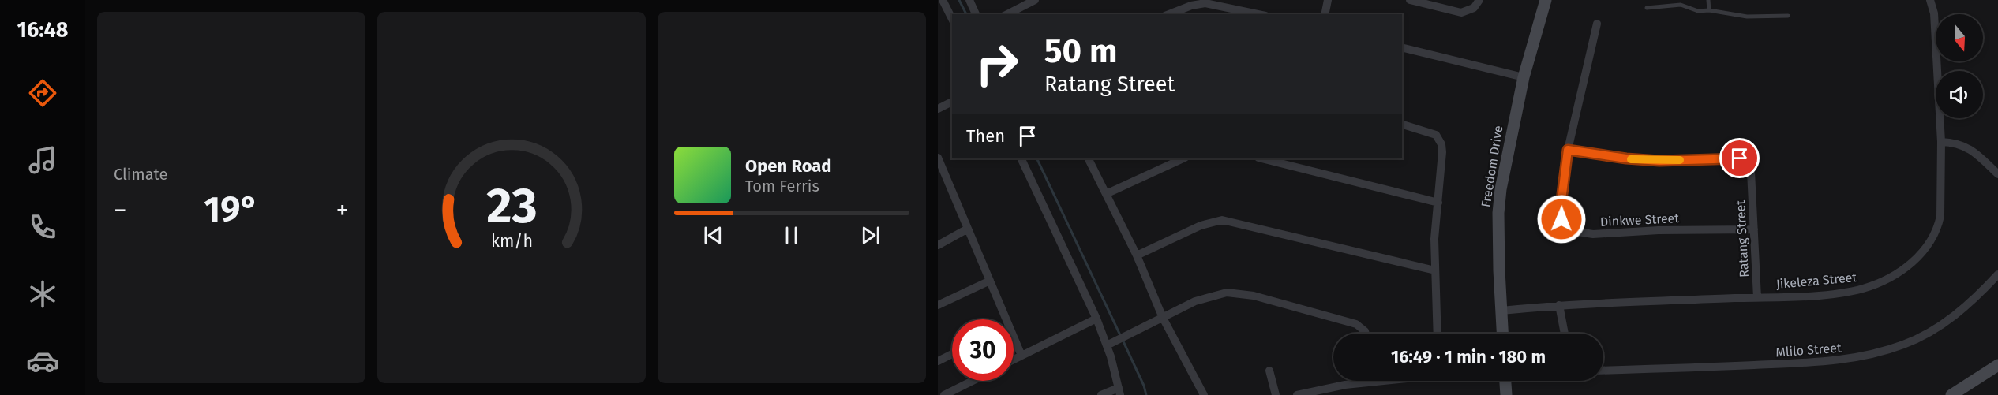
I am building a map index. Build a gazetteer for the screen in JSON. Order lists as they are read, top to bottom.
{
  "streets": {
    "street": [
      "Freedom Drive",
      "Dinkwe Street",
      "Ratang Street",
      "Jikeleza Street",
      "Mlilo Street"
    ]
  },
  "crossings": [
    ["Freedom Drive", "Jikeleza Street"],
    ["Dinkwe Street", "Ratang Street"],
    ["Ratang Street", "Jikeleza Street"]
  ],
  "north": "bottom",
  "page": {
    "tabs": "16:48",
    "tile": "Climate",
    "turn": ["50 m", "Ratang Street"],
    "then": "Then",
    "song": ["Open Road", "Tom Ferris"],
    "heat": ["−", "19°", "+"],
    "limit": "30",
    "trip": "16:49 · 1 min · 180 m",
    "gauge": ["23", "km/h"]
  }
}
